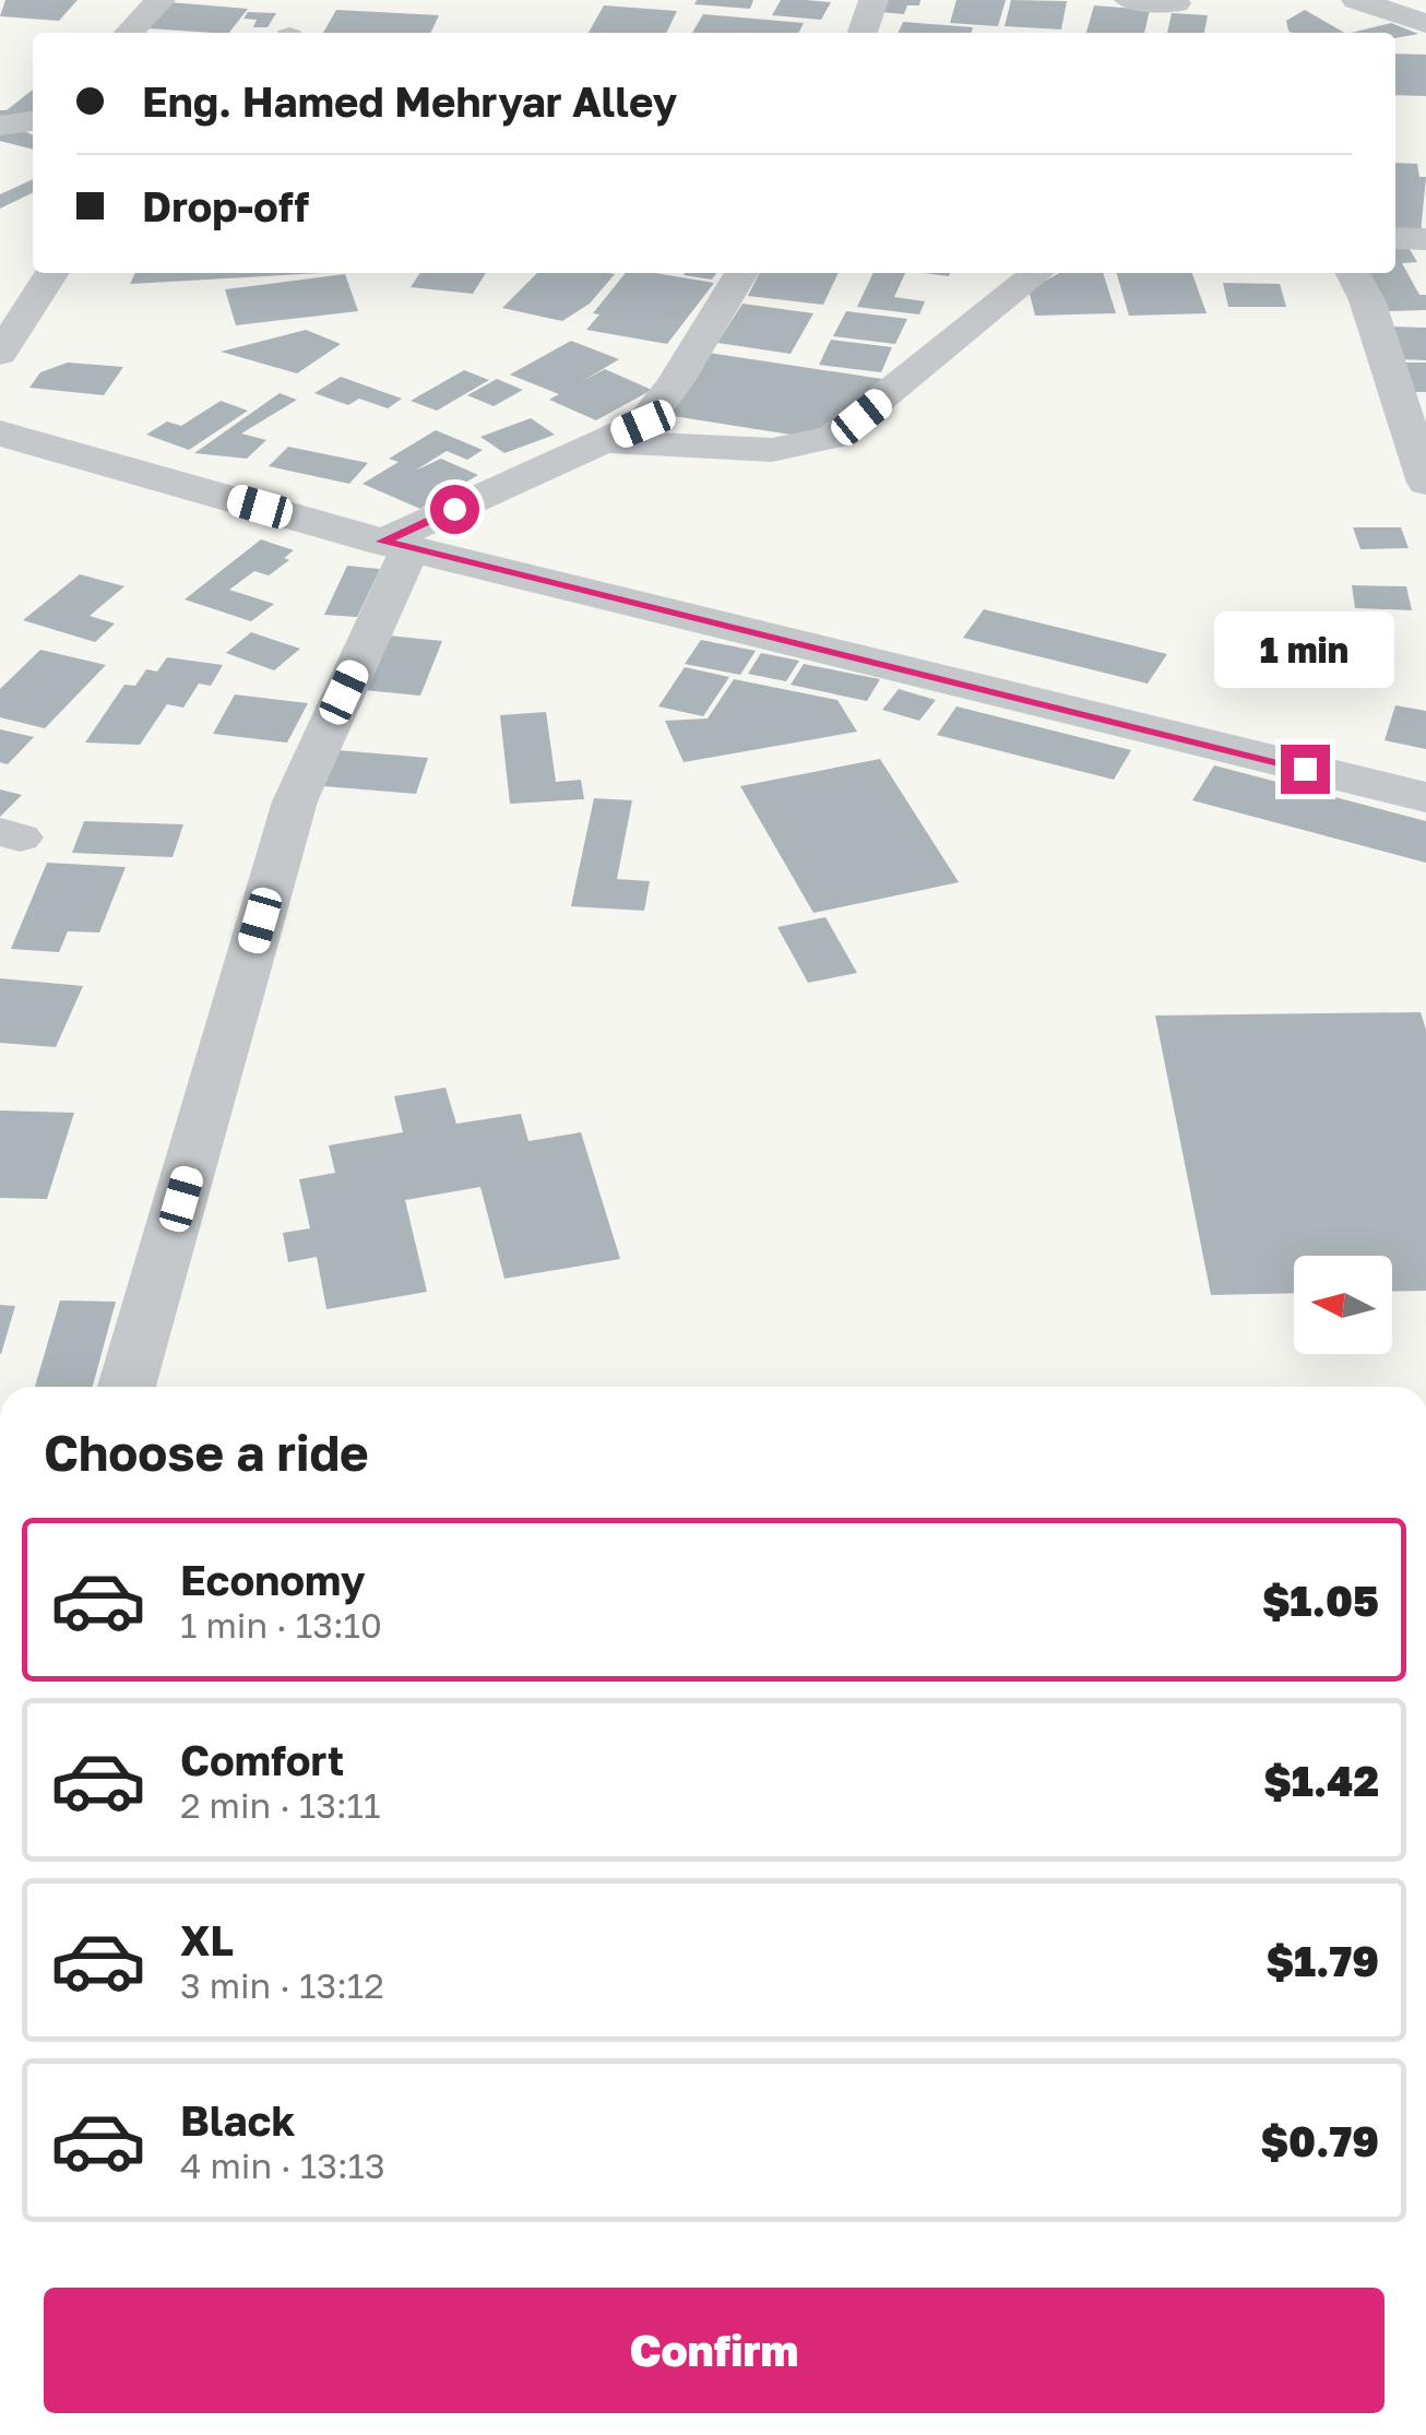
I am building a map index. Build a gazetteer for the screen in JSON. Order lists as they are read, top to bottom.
{
  "north": "left",
  "page": {
    "banner": ["Eng. Hamed Mehryar Alley", "Drop-off"],
    "bubble": "1 min",
    "heading": "Choose a ride",
    "list": [
      {
        "name": "Economy",
        "note": "1 min · 13:10",
        "value": "$1.05"
      },
      {
        "name": "Comfort",
        "note": "2 min · 13:11",
        "value": "$1.42"
      },
      {
        "name": "XL",
        "note": "3 min · 13:12",
        "value": "$1.79"
      },
      {
        "name": "Black",
        "note": "4 min · 13:13",
        "value": "$0.79"
      }
    ],
    "buttons": "Confirm"
  }
}
